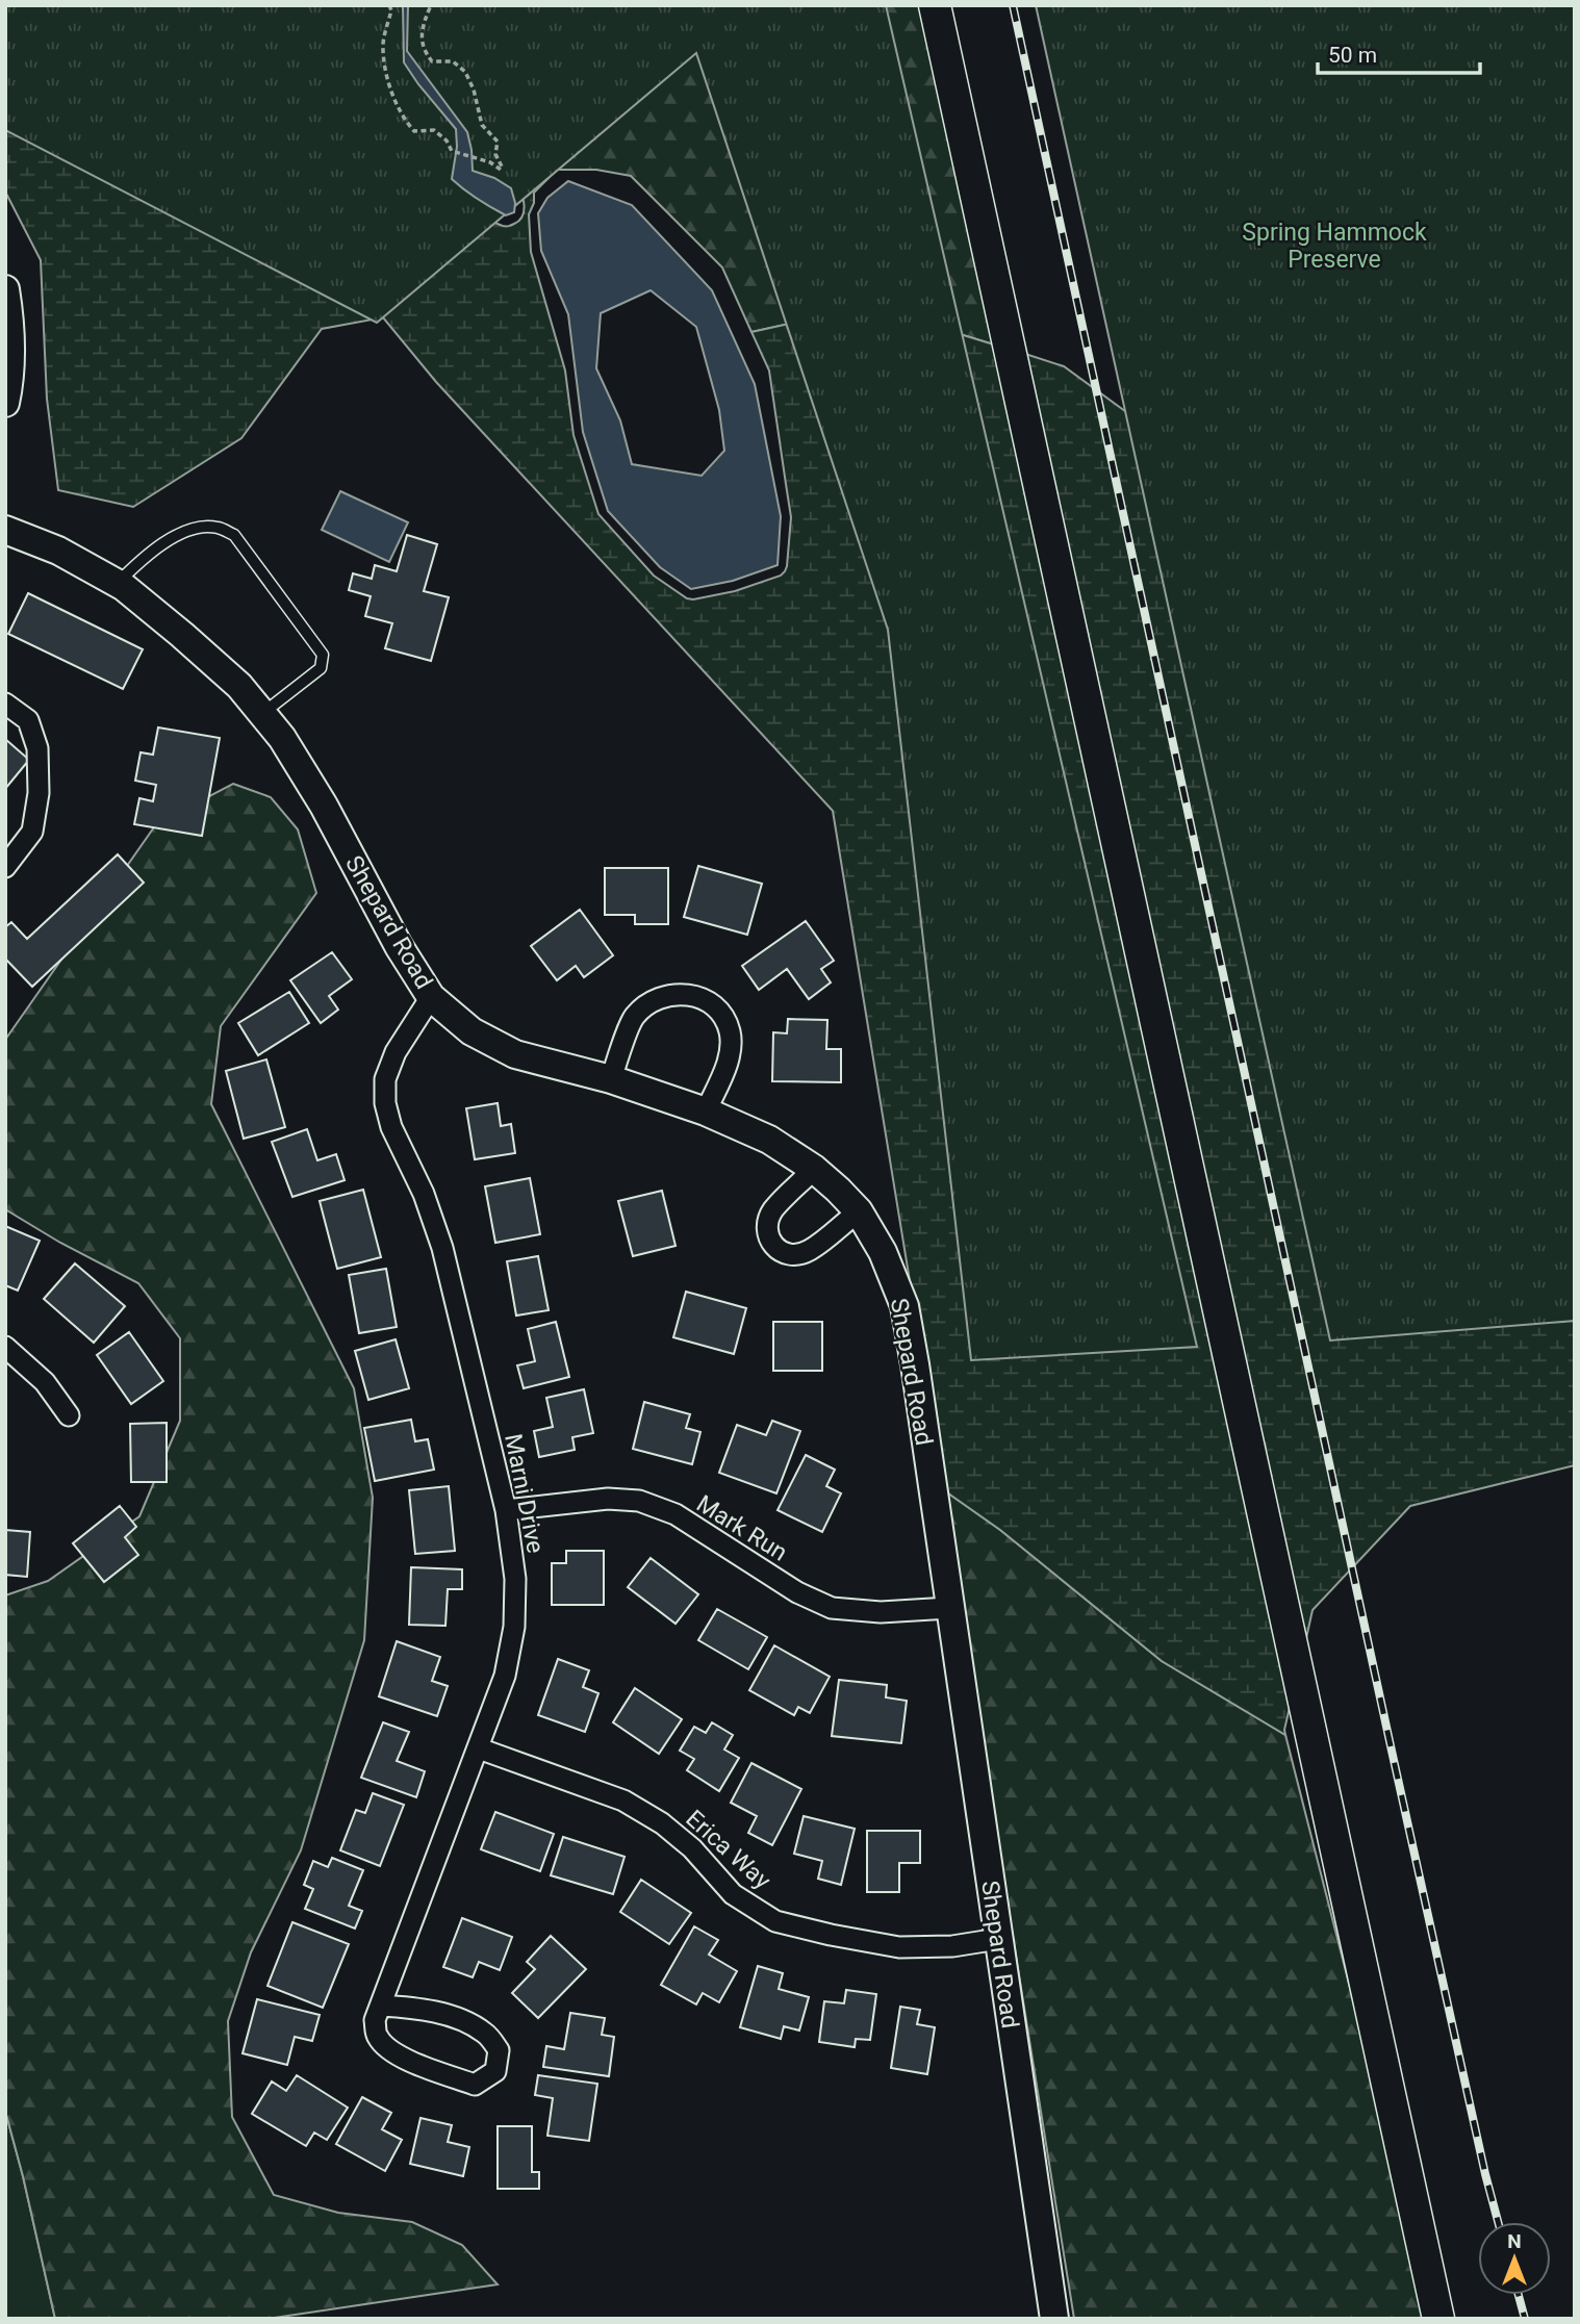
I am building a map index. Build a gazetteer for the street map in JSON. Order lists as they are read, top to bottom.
{
  "streets": {
    "street": [
      "Shepard Road",
      "Marni Drive",
      "Mark Run",
      "Erica Way"
    ]
  },
  "crossings": [
    ["Shepard Road", "Marni Drive"],
    ["Shepard Road", "Mark Run"],
    ["Shepard Road", "Erica Way"],
    ["Marni Drive", "Mark Run"],
    ["Marni Drive", "Erica Way"]
  ],
  "parks": ["Spring Hammock Preserve"],
  "scale_bar": "50 m",
  "north": "top"
}
